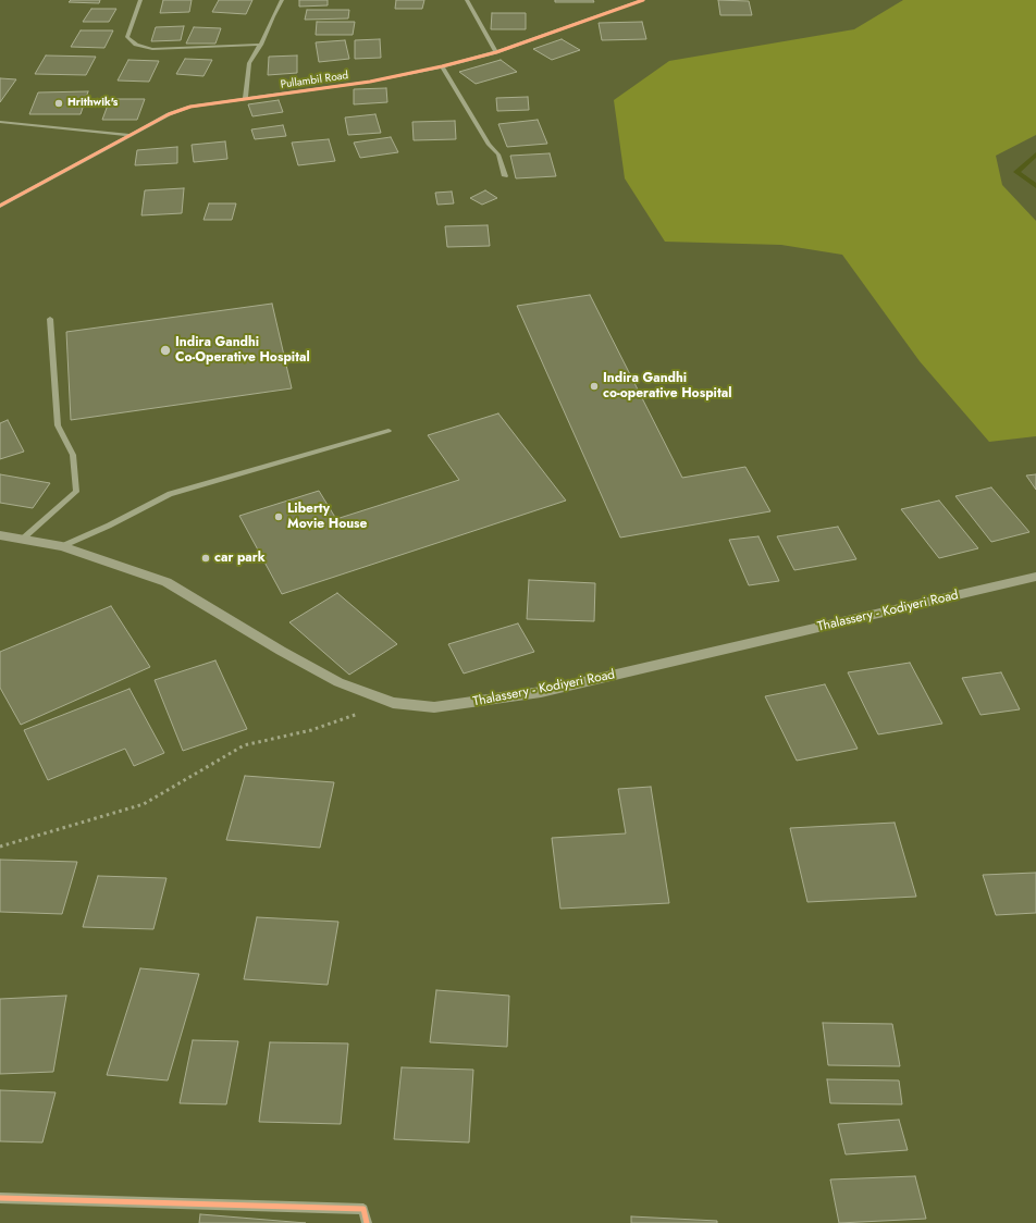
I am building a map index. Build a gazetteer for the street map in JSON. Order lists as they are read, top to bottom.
{
  "streets": {
    "main road": ["Thalassery - Kodiyeri Road"],
    "street": ["Pullambil Road"]
  },
  "places": [
    "Hrithwik's",
    "Indira Gandhi Co-Operative Hospital",
    "Indira Gandhi co-operative Hospital",
    "Liberty Movie House",
    "car park"
  ]
}
